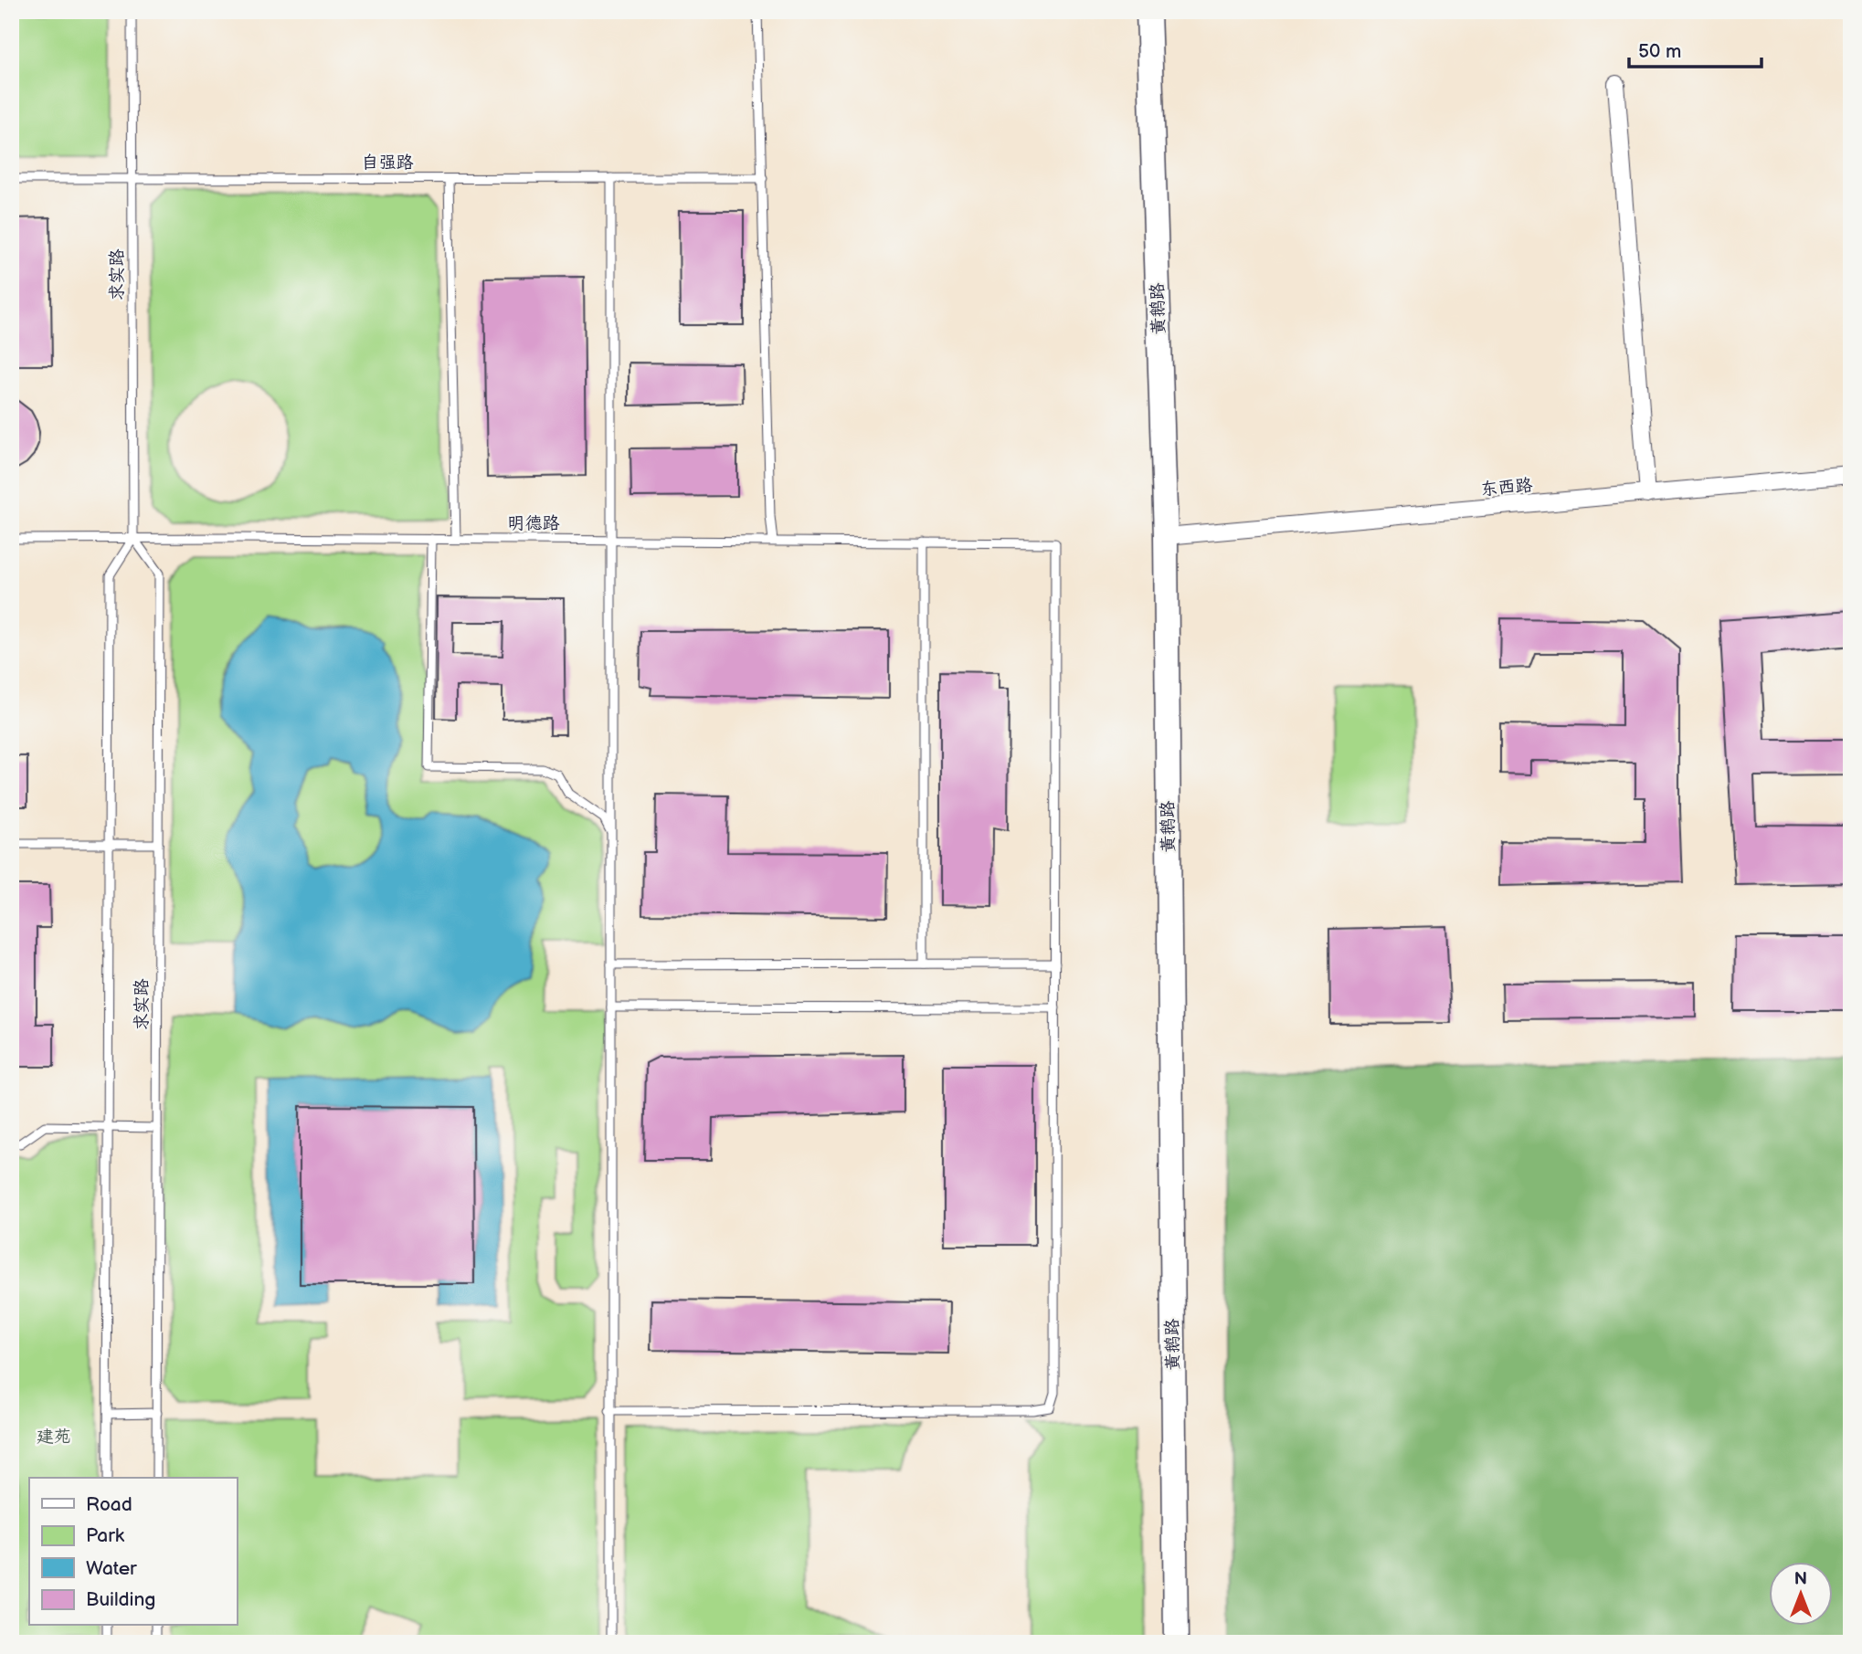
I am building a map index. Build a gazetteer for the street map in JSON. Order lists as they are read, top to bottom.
{
  "streets": {
    "street": ["黄鹅路", "东西路"],
    "lane": ["自强路", "求实路", "明德路"]
  },
  "crossings": [
    ["自强路", "求实路"],
    ["求实路", "明德路"],
    ["黄鹅路", "东西路"]
  ],
  "parks": ["建苑"],
  "legend": [
    "Road",
    "Park",
    "Water",
    "Building"
  ],
  "scale_bar": "50 m",
  "north": "top"
}
